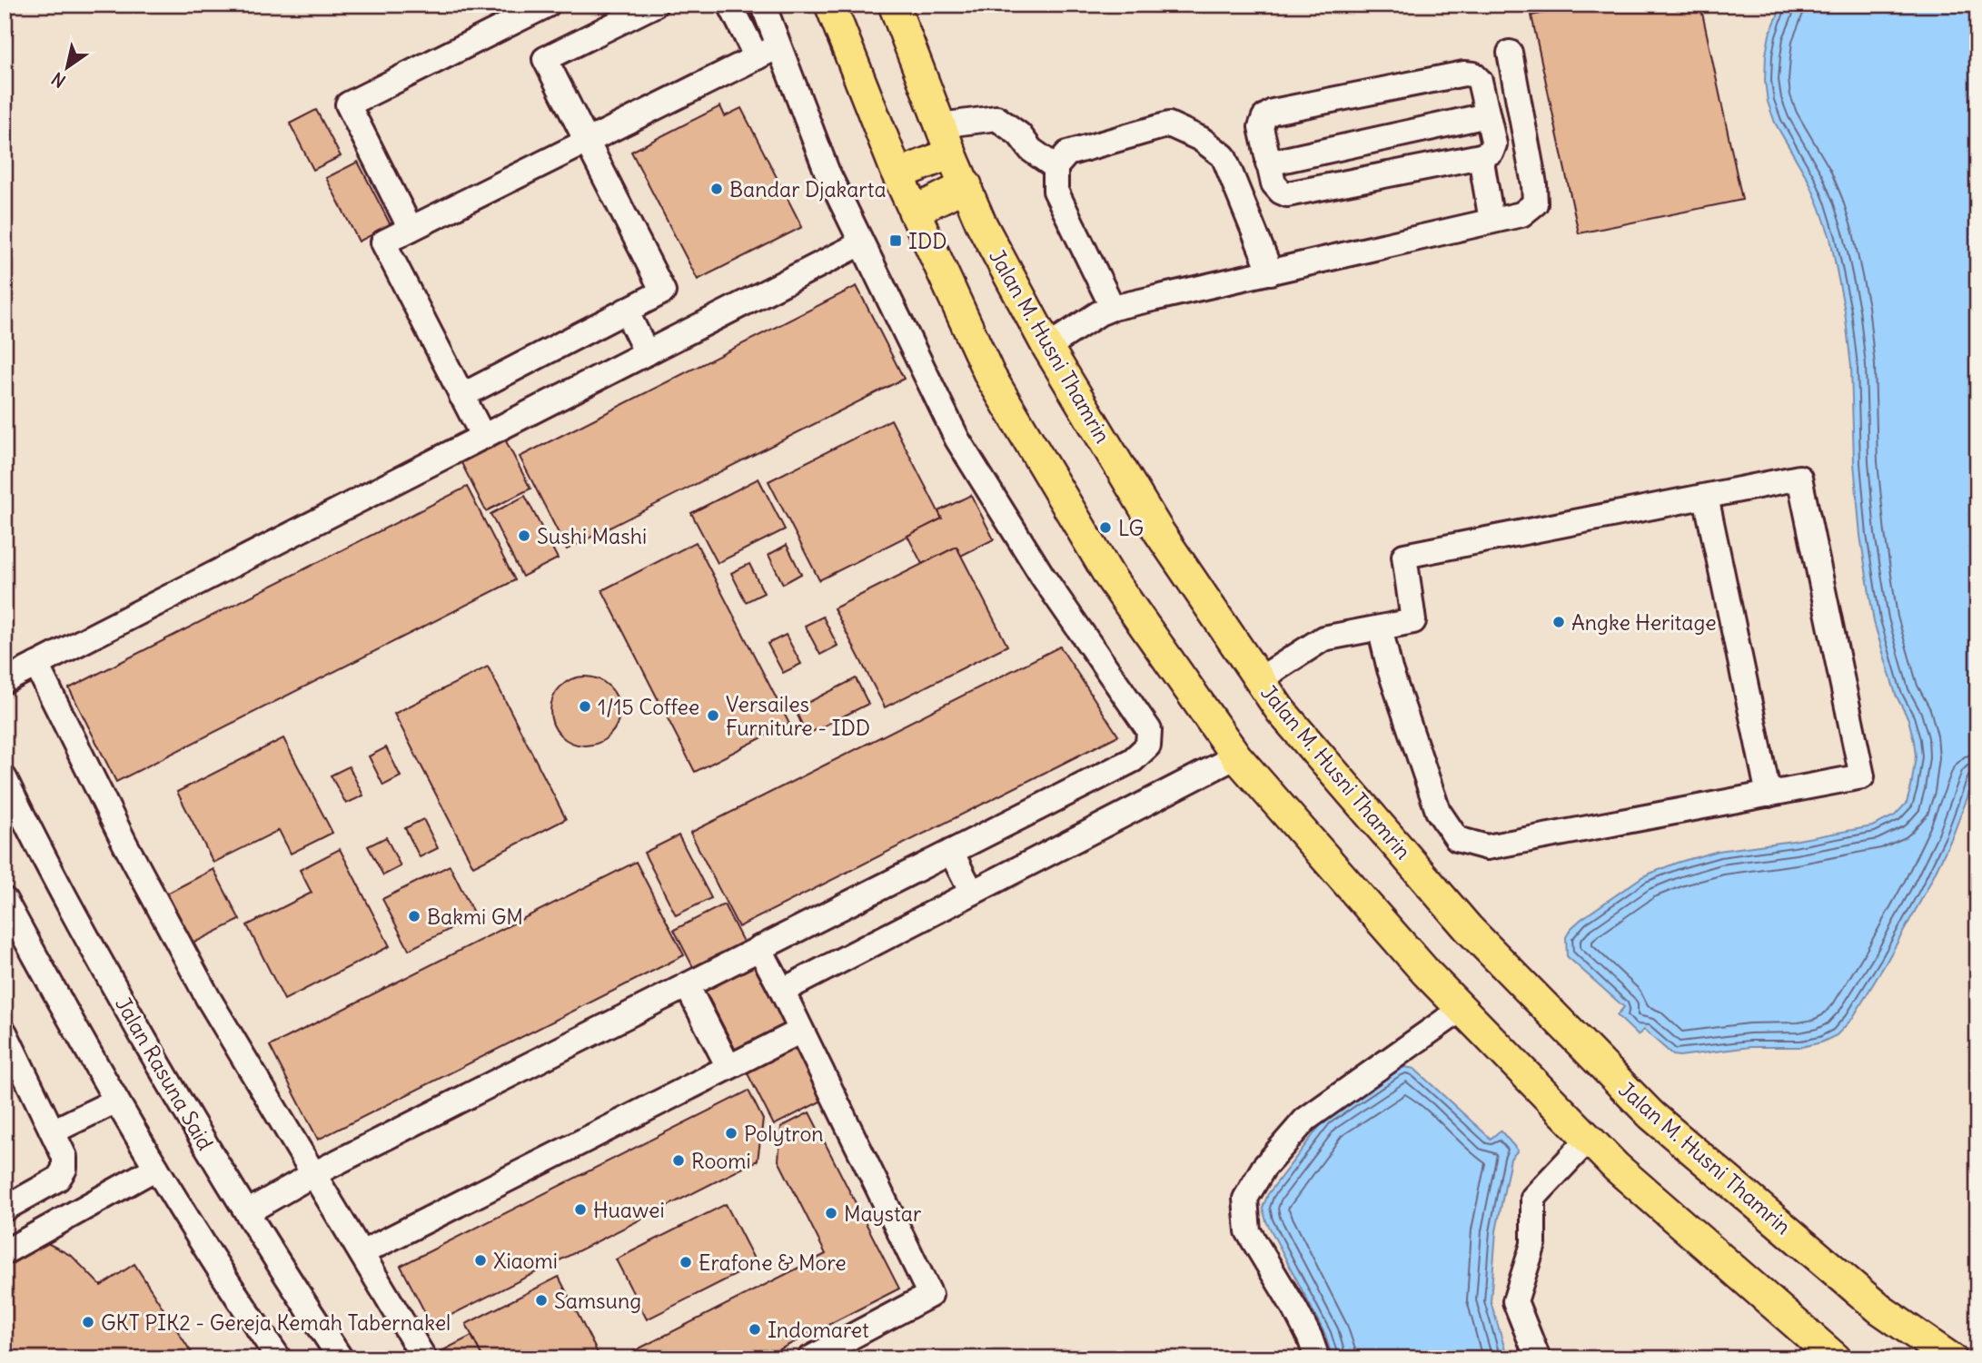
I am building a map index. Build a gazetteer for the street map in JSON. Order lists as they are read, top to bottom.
{
  "streets": {
    "main road": ["Jalan M. Husni Thamrin"],
    "street": ["Jalan Rasuna Said"]
  },
  "places": {
    "other": [
      "Bandar Djakarta",
      "LG",
      "Sushi Mashi",
      "Angke Heritage",
      "1/15 Coffee",
      "Versailes Furniture - IDD",
      "Bakmi GM",
      "Polytron",
      "Roomi",
      "Huawei",
      "Maystar",
      "Xiaomi",
      "Erafone & More",
      "Samsung",
      "GKT PIK2 - Gereja Kemah Tabernakel",
      "Indomaret"
    ],
    "transit": ["IDD"]
  },
  "north": "bottom left"
}
